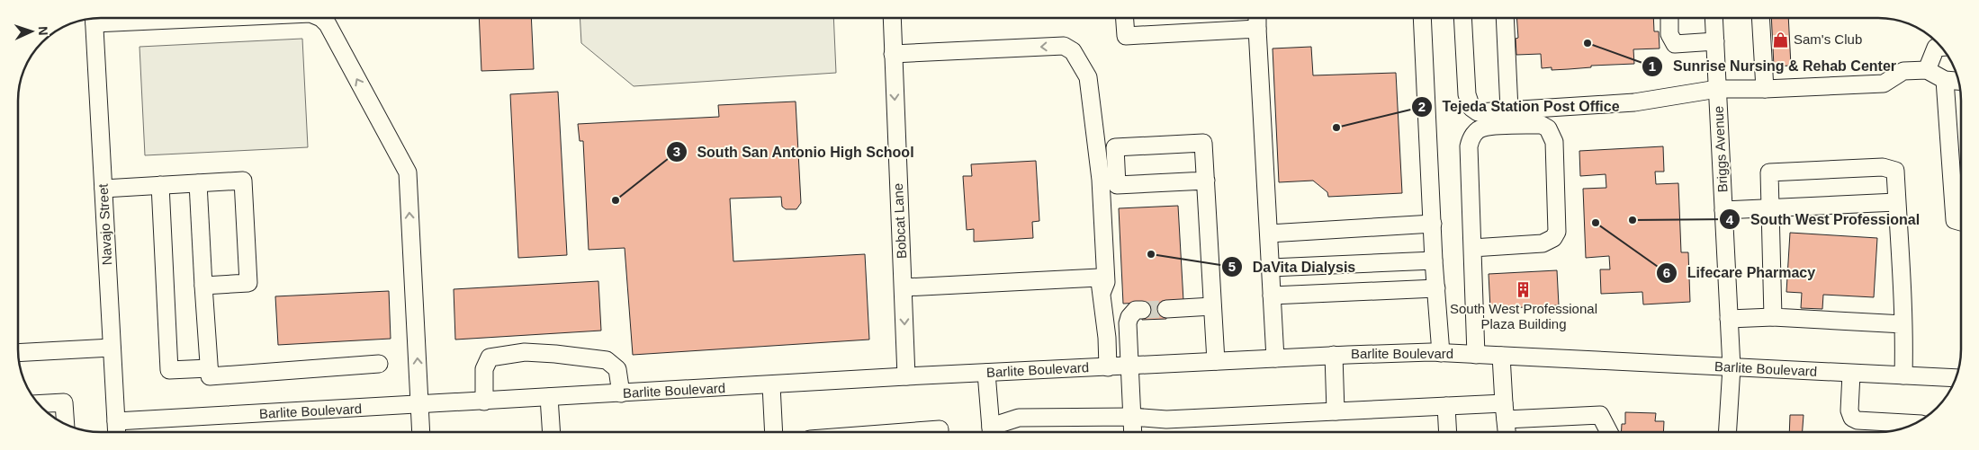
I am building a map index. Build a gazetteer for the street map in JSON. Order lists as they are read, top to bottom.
{
  "streets": {
    "street": [
      "Briggs Avenue",
      "Bobcat Lane",
      "Navajo Street",
      "Barlite Boulevard"
    ]
  },
  "crossings": [
    ["Briggs Avenue", "Barlite Boulevard"],
    ["Bobcat Lane", "Barlite Boulevard"],
    ["Navajo Street", "Barlite Boulevard"]
  ],
  "one_way": ["Bobcat Lane"],
  "places": {
    "shop": ["Sam's Club"],
    "other": [
      "Sunrise Nursing & Rehab Center",
      "Tejeda Station Post Office",
      "South San Antonio High School",
      "South West Professional",
      "Lifecare Pharmacy",
      "DaVita Dialysis"
    ],
    "building": ["South West Professional Plaza Building"]
  },
  "north": "right"
}
